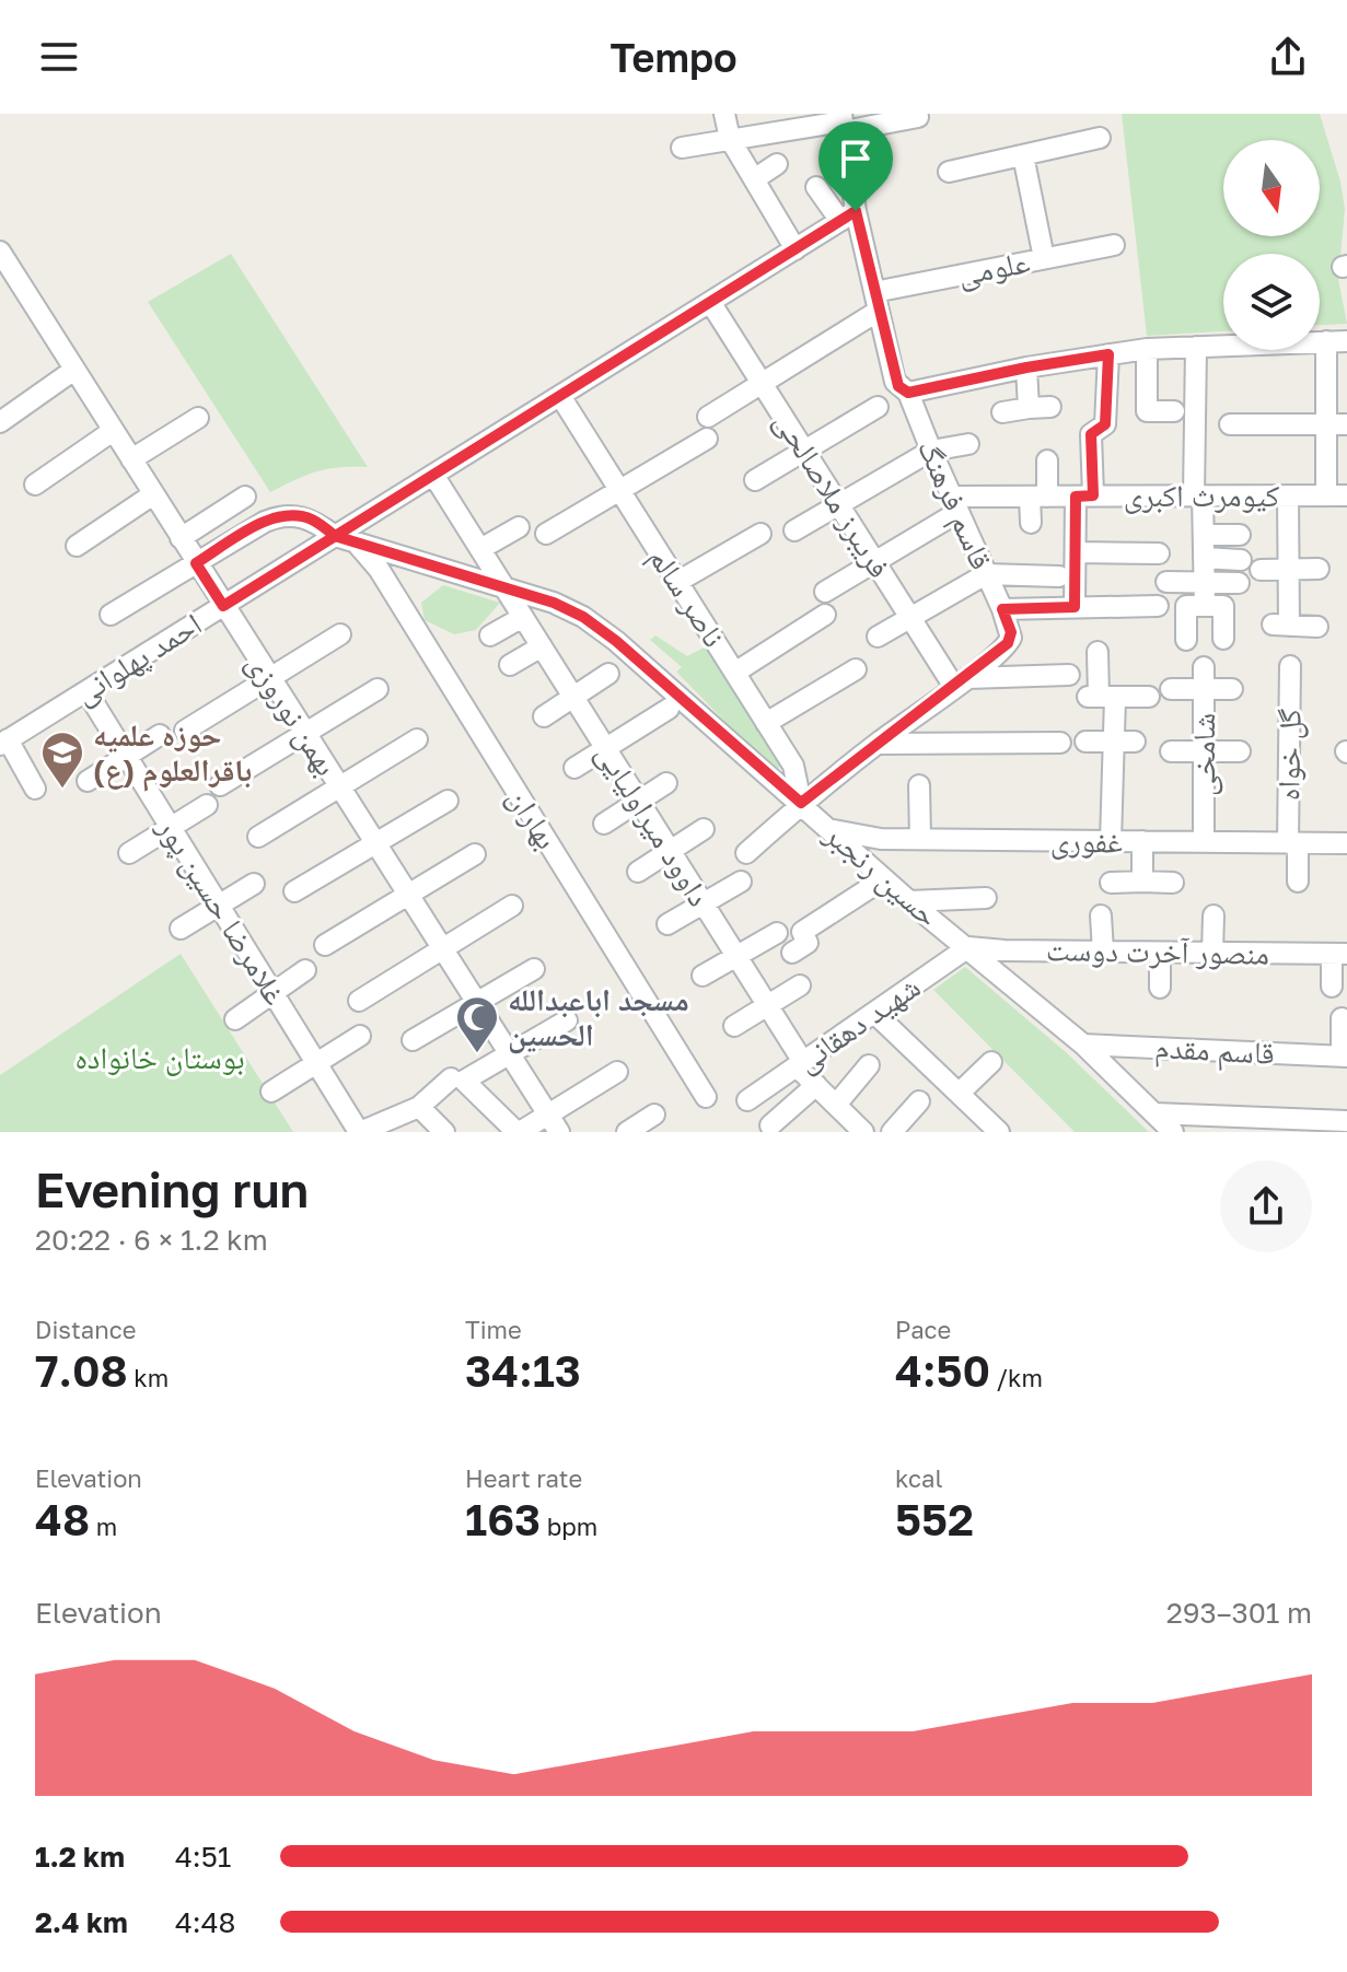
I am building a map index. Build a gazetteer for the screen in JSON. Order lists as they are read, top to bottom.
{
  "streets": {
    "street": [
      "علومی",
      "فریبرز ملاصالحی",
      "کیومرث اکبری",
      "قاسم فرهنگ",
      "ناصر سالم",
      "احمد پهلوانی",
      "بهمن نوروزی",
      "شامخی",
      "گل خواه",
      "بهاران",
      "داوود میراولیایی",
      "غفوری",
      "حسین رنجبر",
      "غلامرضا حسین پور",
      "منصور آخرت دوست",
      "شهید دهقانی",
      "قاسم مقدم"
    ]
  },
  "crossings": [
    ["علومی", "قاسم فرهنگ"],
    ["فریبرز ملاصالحی", "قاسم فرهنگ"],
    ["فریبرز ملاصالحی", "احمد پهلوانی"],
    ["کیومرث اکبری", "قاسم فرهنگ"],
    ["قاسم فرهنگ", "ناصر سالم"],
    ["قاسم فرهنگ", "احمد پهلوانی"],
    ["قاسم فرهنگ", "حسین رنجبر"],
    ["ناصر سالم", "احمد پهلوانی"],
    ["ناصر سالم", "حسین رنجبر"],
    ["احمد پهلوانی", "بهمن نوروزی"],
    ["احمد پهلوانی", "داوود میراولیایی"],
    ["احمد پهلوانی", "حسین رنجبر"],
    ["احمد پهلوانی", "غلامرضا حسین پور"],
    ["بهمن نوروزی", "حسین رنجبر"],
    ["شامخی", "غفوری"],
    ["گل خواه", "غفوری"],
    ["بهاران", "حسین رنجبر"],
    ["داوود میراولیایی", "حسین رنجبر"],
    ["داوود میراولیایی", "شهید دهقانی"],
    ["غفوری", "حسین رنجبر"],
    ["حسین رنجبر", "منصور آخرت دوست"],
    ["حسین رنجبر", "شهید دهقانی"],
    ["حسین رنجبر", "قاسم مقدم"],
    ["منصور آخرت دوست", "شهید دهقانی"]
  ],
  "parks": ["بوستان خانواده"],
  "places": {
    "school or university": ["حوزه علمیه باقرالعلوم (ع)"],
    "mosque": ["مسجد اباعبدالله الحسین"]
  },
  "north": "bottom",
  "page": {
    "header": "Tempo",
    "heading": ["Evening run", "20:22 · 6 × 1.2 km"],
    "stats": [
      ["Distance", "7.08 km"],
      ["Time", "34:13"],
      ["Pace", "4:50 /km"],
      ["Elevation", "48 m"],
      ["Heart rate", "163 bpm"],
      ["kcal", "552"]
    ],
    "chart": ["Elevation", "293–301 m"],
    "list": [
      {
        "name": "1.2 km",
        "note": "4:51"
      },
      {
        "name": "2.4 km",
        "note": "4:48"
      }
    ]
  }
}
